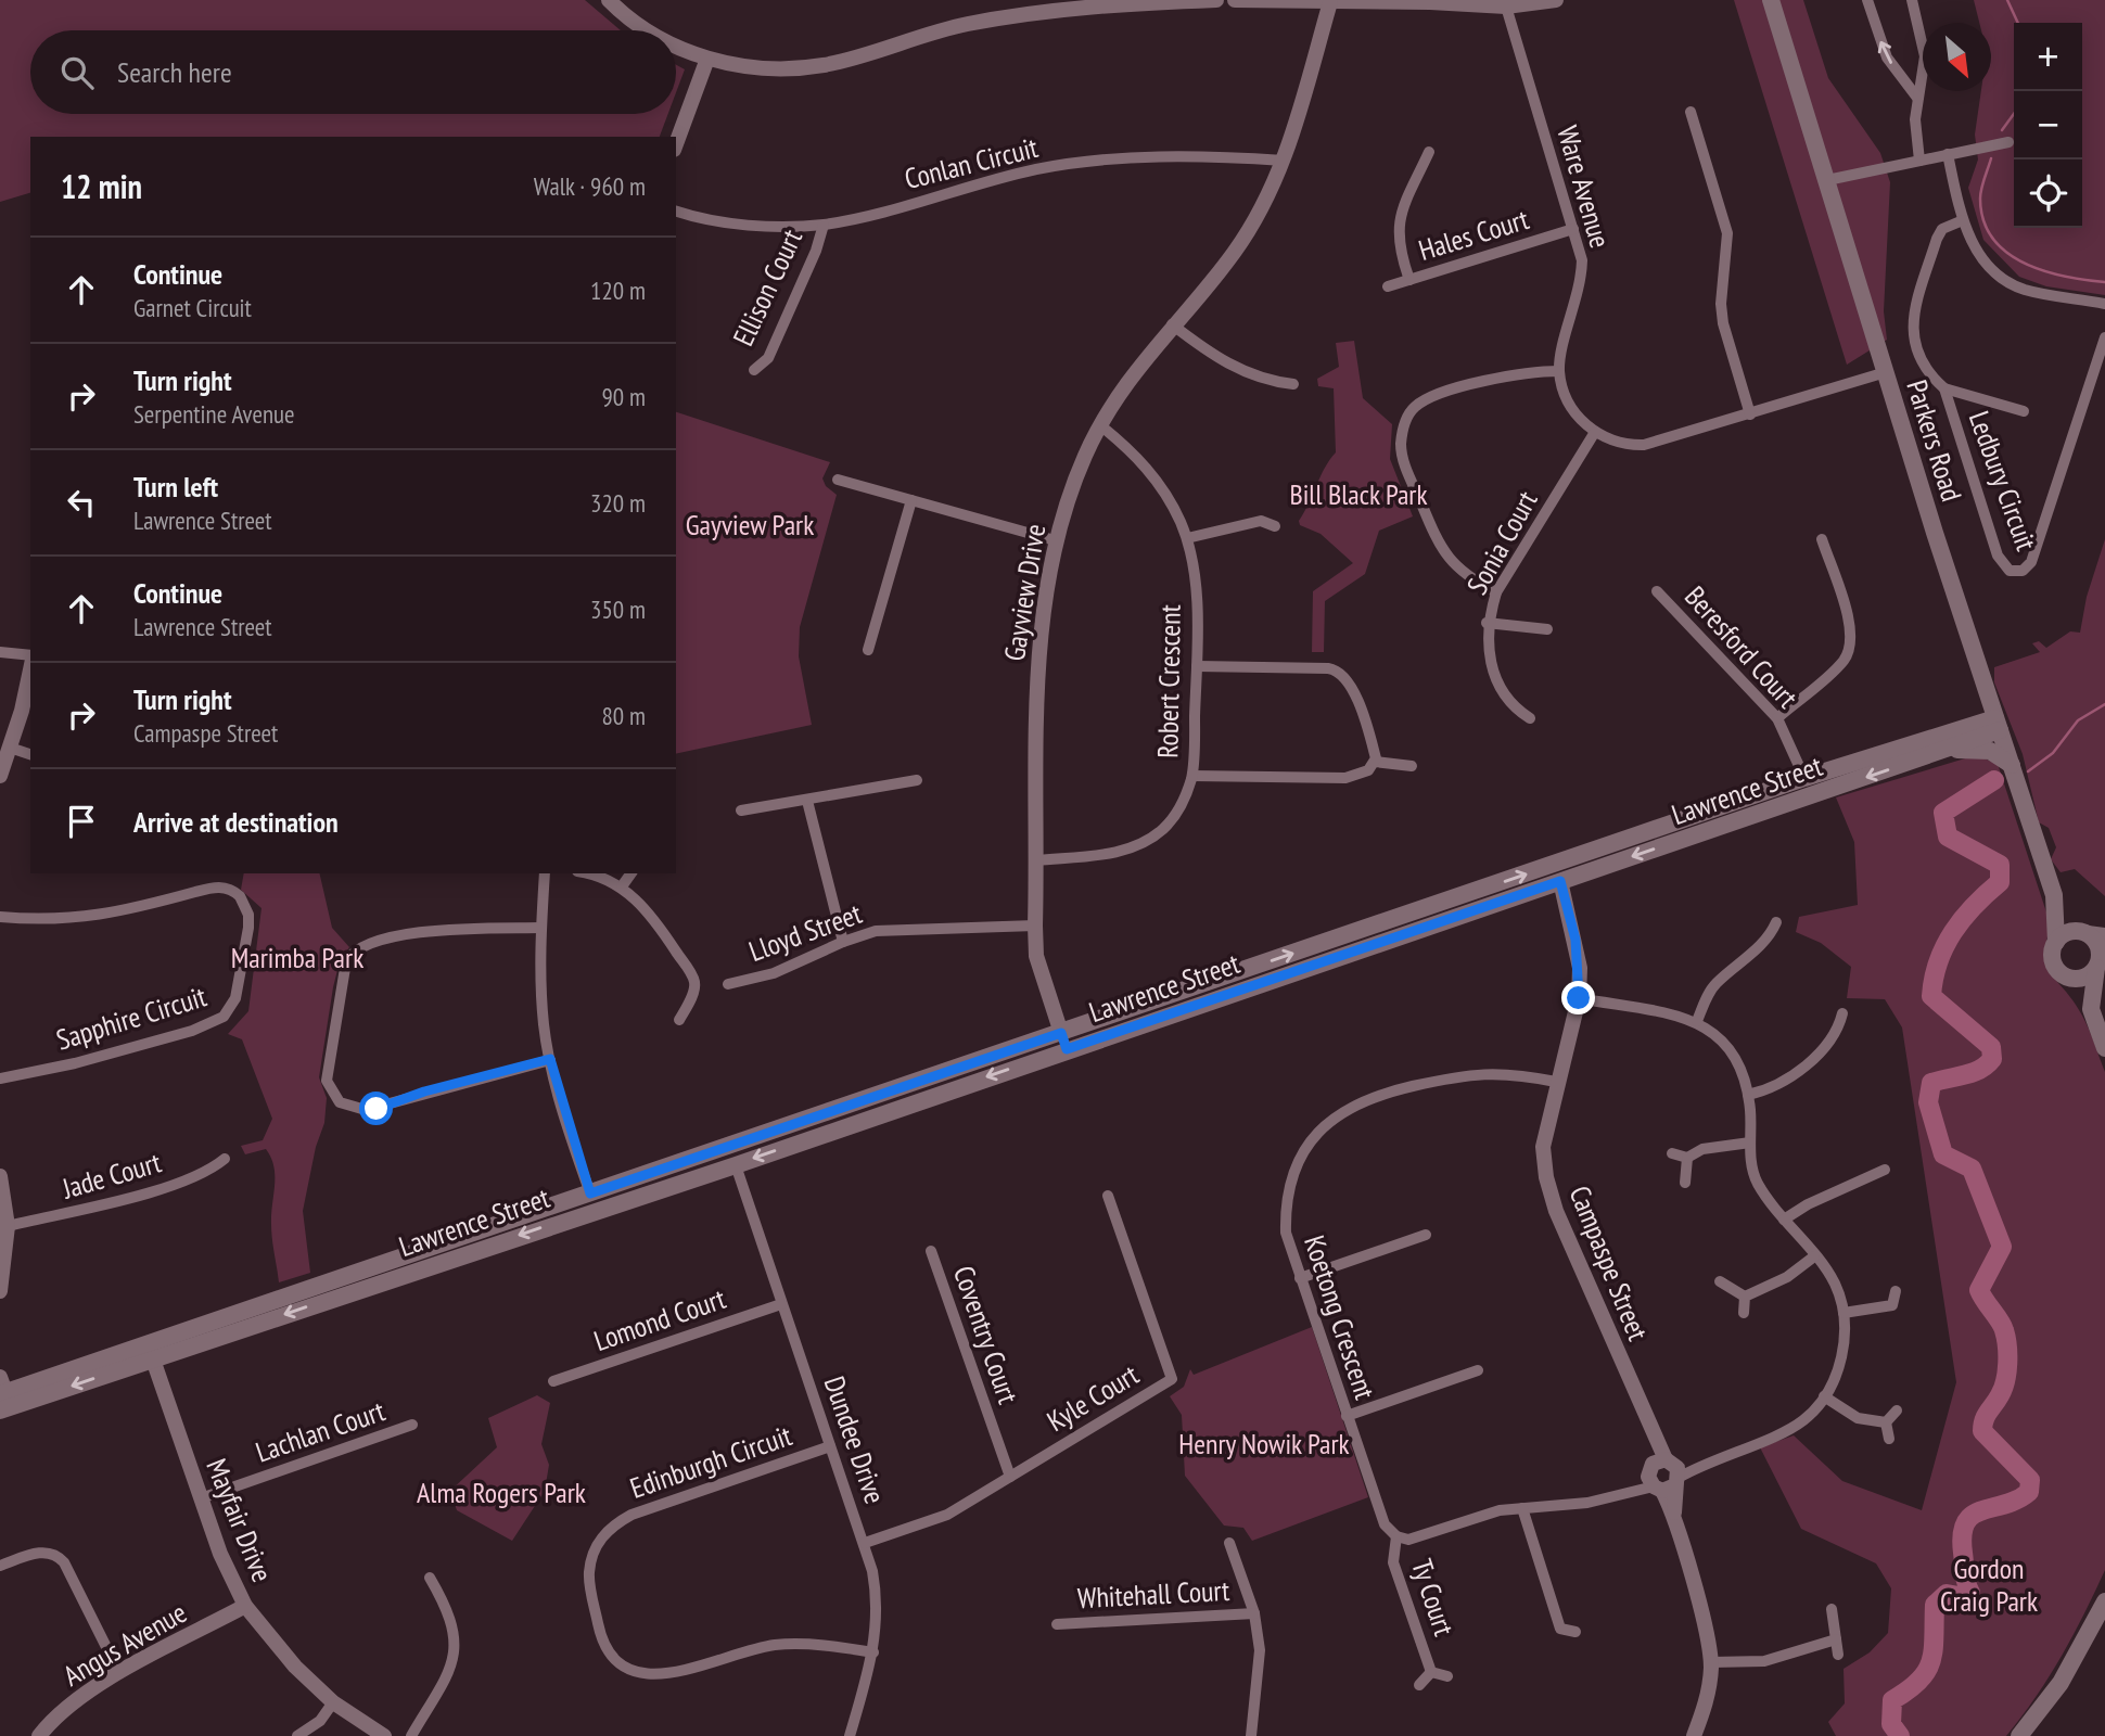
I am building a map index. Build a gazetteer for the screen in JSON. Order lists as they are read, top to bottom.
{
  "streets": {
    "main road": ["Parkers Road", "Lawrence Street"],
    "street": [
      "Conlan Circuit",
      "Ware Avenue",
      "Hales Court",
      "Ellison Court",
      "Ledbury Circuit",
      "Sonia Court",
      "Gayview Drive",
      "Beresford Court",
      "Robert Crescent",
      "Lloyd Street",
      "Sapphire Circuit",
      "Jade Court",
      "Campaspe Street",
      "Koetong Crescent",
      "Lomond Court",
      "Coventry Court",
      "Kyle Court",
      "Lachlan Court",
      "Dundee Drive",
      "Edinburgh Circuit",
      "Mayfair Drive",
      "Whitehall Court",
      "Ty Court",
      "Angus Avenue"
    ]
  },
  "crossings": [
    ["Conlan Circuit", "Ellison Court"],
    ["Conlan Circuit", "Gayview Drive"],
    ["Ware Avenue", "Hales Court"],
    ["Parkers Road", "Lawrence Street"],
    ["Gayview Drive", "Robert Crescent"],
    ["Gayview Drive", "Lawrence Street"],
    ["Gayview Drive", "Lloyd Street"],
    ["Beresford Court", "Lawrence Street"],
    ["Lawrence Street", "Campaspe Street"],
    ["Lawrence Street", "Dundee Drive"],
    ["Lawrence Street", "Mayfair Drive"],
    ["Campaspe Street", "Koetong Crescent"],
    ["Koetong Crescent", "Ty Court"],
    ["Lomond Court", "Dundee Drive"],
    ["Coventry Court", "Kyle Court"],
    ["Kyle Court", "Dundee Drive"],
    ["Lachlan Court", "Mayfair Drive"],
    ["Dundee Drive", "Edinburgh Circuit"],
    ["Mayfair Drive", "Angus Avenue"]
  ],
  "parks": [
    "Bill Black Park",
    "Gayview Park",
    "Marimba Park",
    "Henry Nowik Park",
    "Alma Rogers Park",
    "Gordon Craig Park"
  ],
  "north": "bottom right",
  "page": {
    "map_buttons": ["+", "−"],
    "search": "Search here",
    "heading": ["12 min", "Walk · 960 m"],
    "list": [
      ["Continue", "Garnet Circuit", "120 m"],
      ["Turn right", "Serpentine Avenue", "90 m"],
      ["Turn left", "Lawrence Street", "320 m"],
      ["Continue", "Lawrence Street", "350 m"],
      ["Turn right", "Campaspe Street", "80 m"],
      "Arrive at destination"
    ]
  }
}
